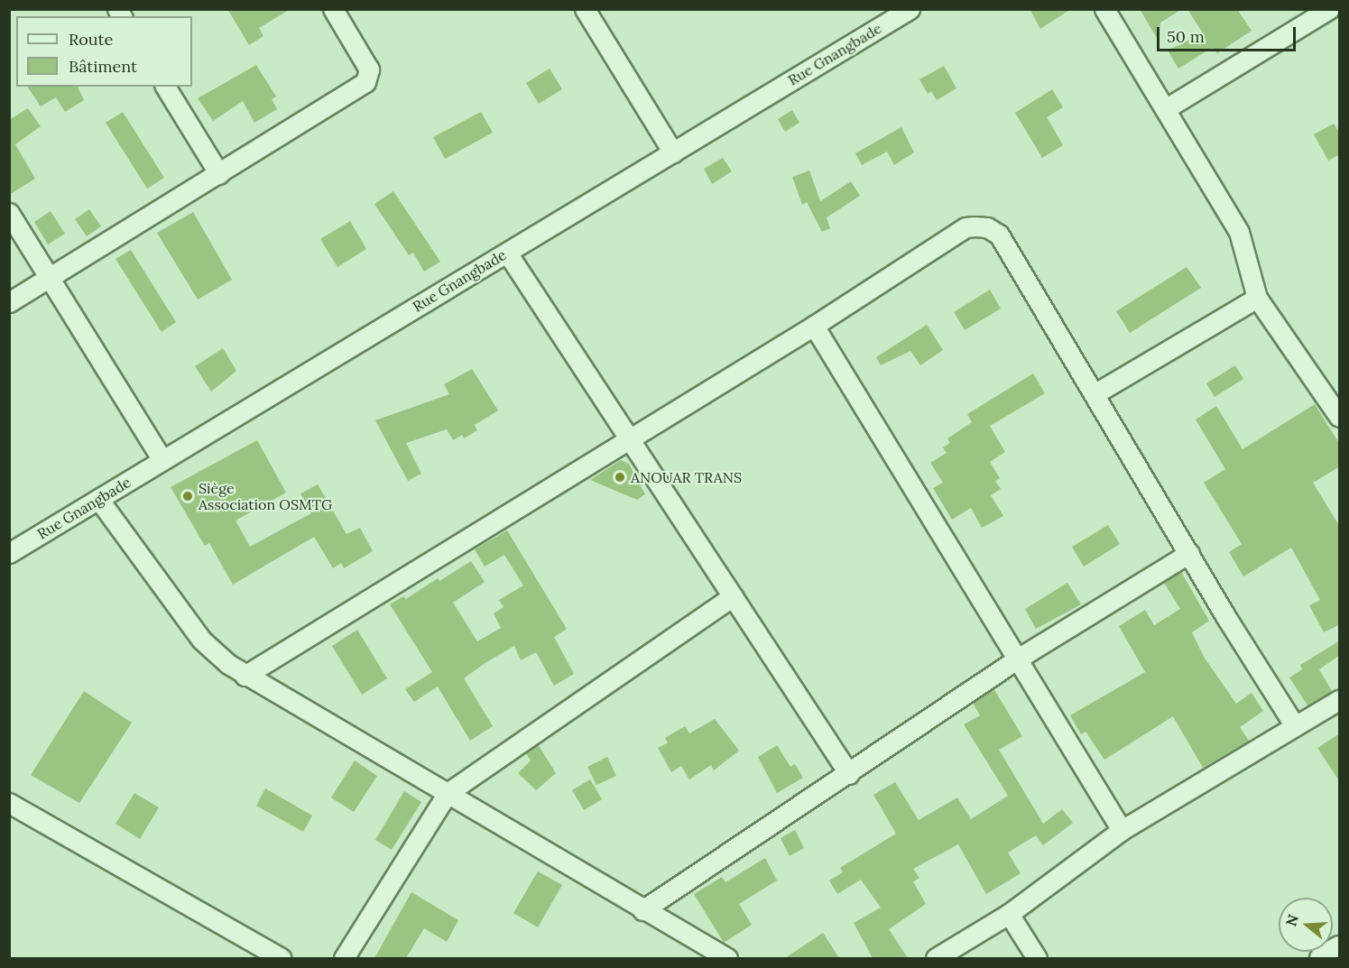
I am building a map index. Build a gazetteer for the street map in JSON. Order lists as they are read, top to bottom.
{
  "streets": {
    "street": ["Rue Gnangbade"]
  },
  "places": ["ANOUAR TRANS", "Siège Association OSMTG"],
  "legend": ["Route", "Bâtiment"],
  "scale_bar": "50 m",
  "north": "left"
}
